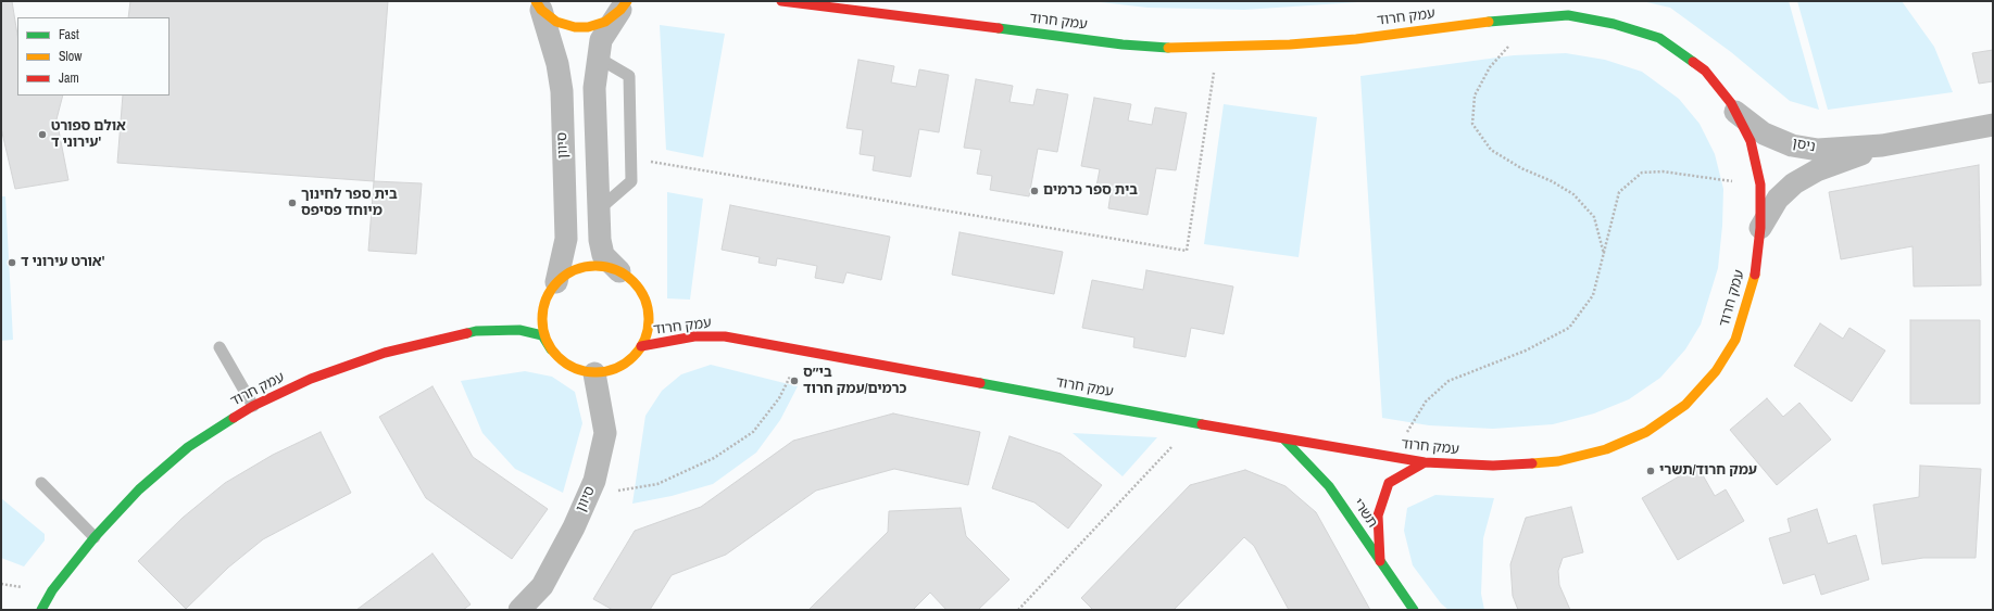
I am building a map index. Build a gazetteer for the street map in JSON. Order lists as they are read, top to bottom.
{
  "streets": {
    "street": [
      "עמק חרוד",
      "סיוון",
      "ניסן",
      "תשרי"
    ]
  },
  "crossings": [
    ["עמק חרוד", "סיוון"],
    ["עמק חרוד", "ניסן"],
    ["עמק חרוד", "תשרי"]
  ],
  "places": [
    "אולם ספורט עירוני ד'",
    "בית ספר כרמים",
    "בית ספר לחינוך מיוחד פסיפס",
    "אורט עירוני ד'",
    "בי״ס כרמים/עמק חרוד",
    "עמק חרוד/תשרי"
  ],
  "legend": ["Fast", "Slow", "Jam"]
}
